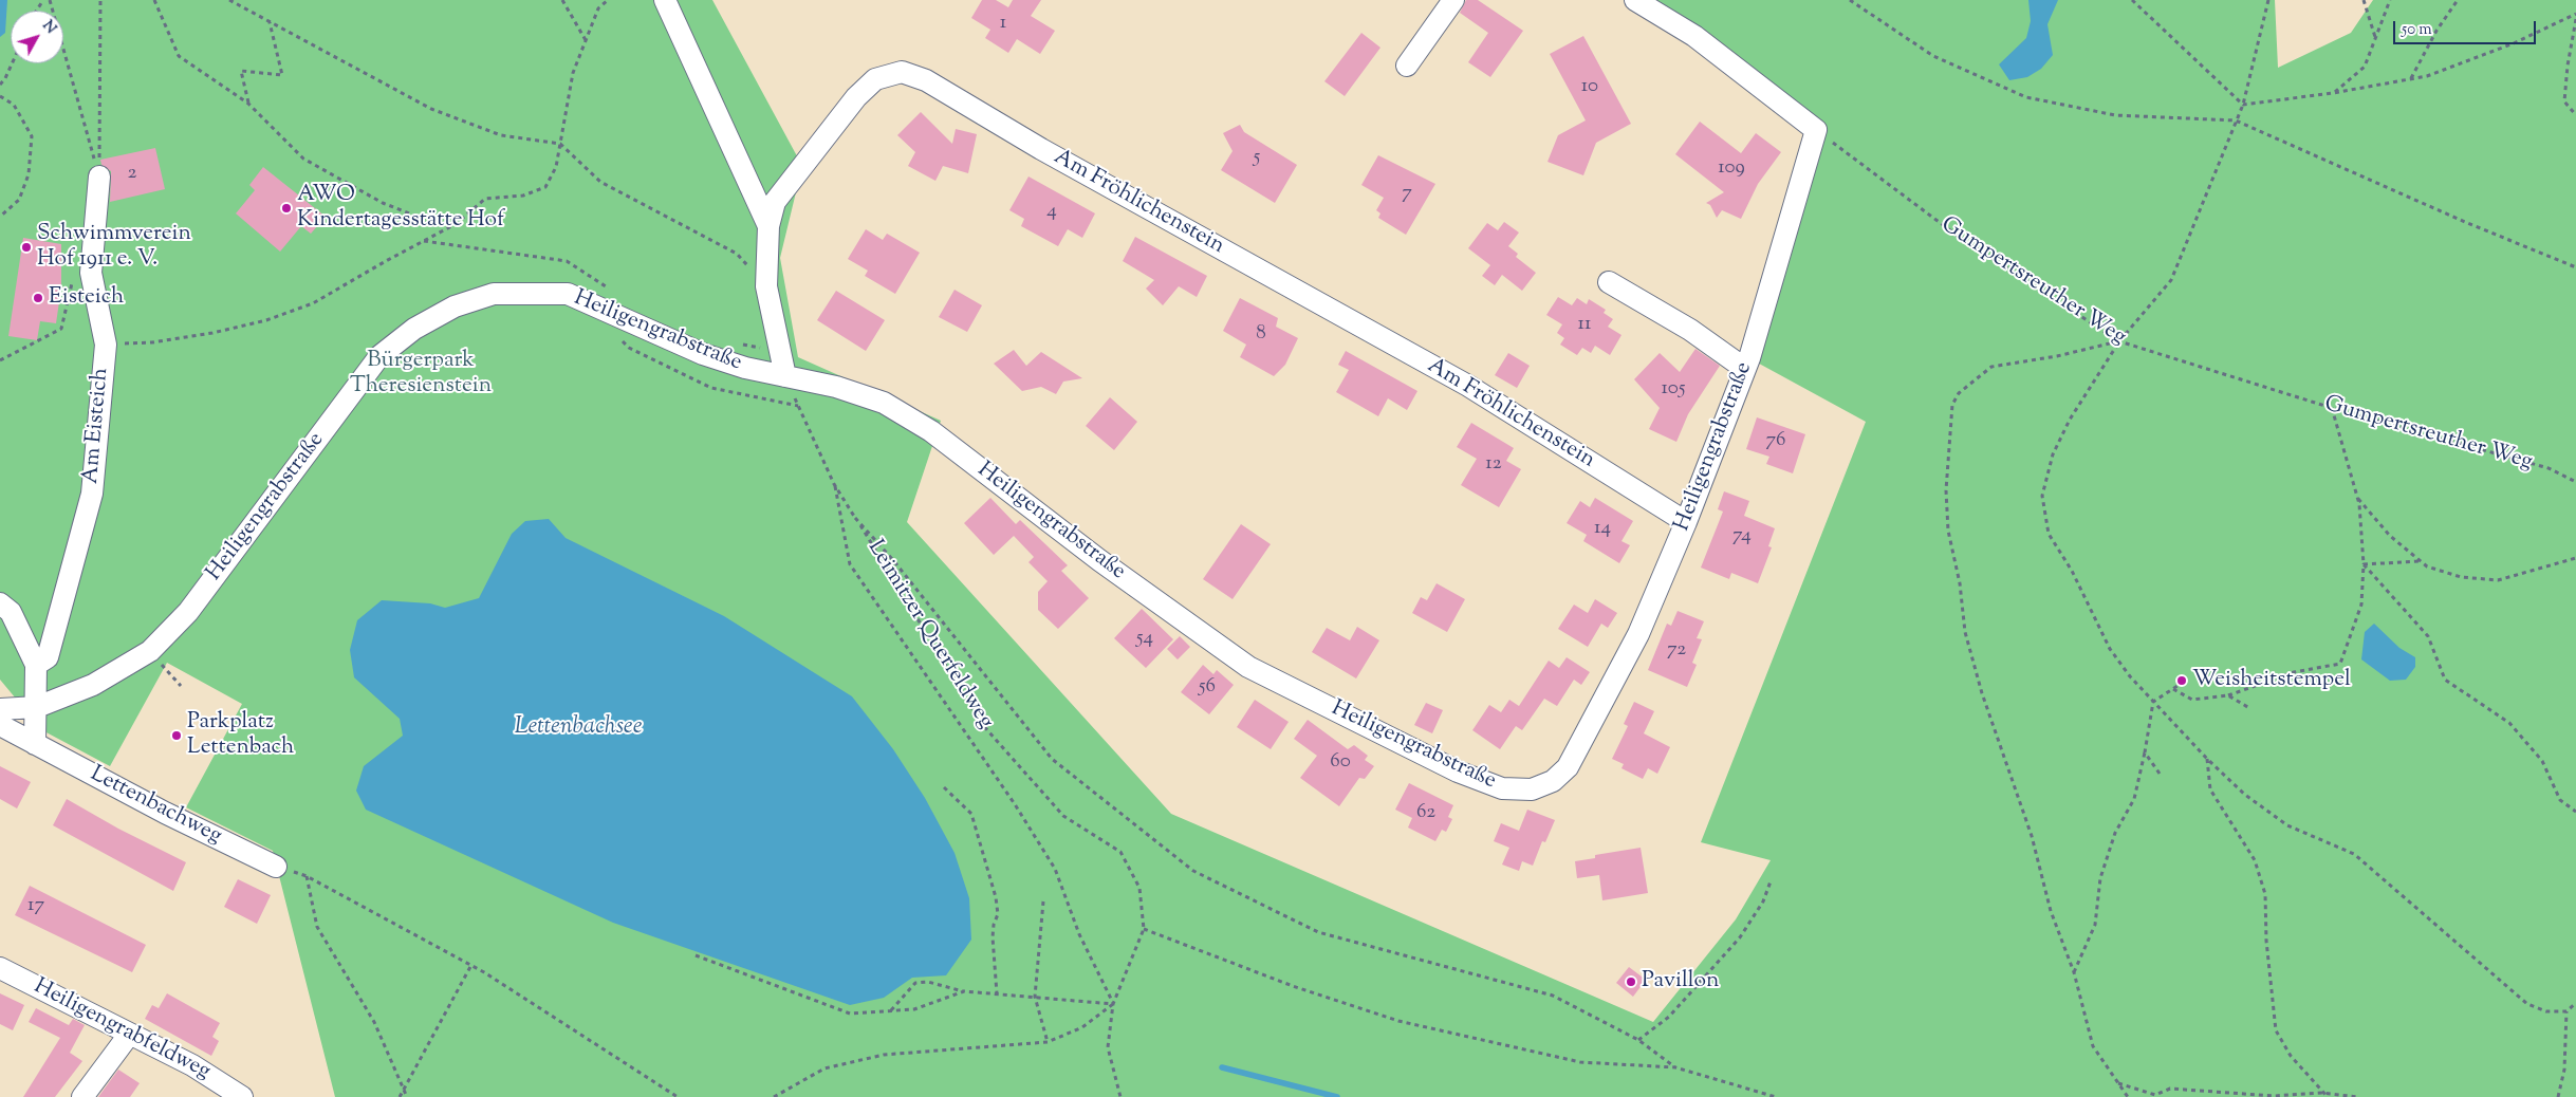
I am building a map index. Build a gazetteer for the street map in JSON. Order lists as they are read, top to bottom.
{
  "streets": {
    "street": [
      "Am Fröhlichenstein",
      "Heiligengrabstraße",
      "Am Eisteich",
      "Lettenbachweg",
      "Heiligengrabfeldweg"
    ],
    "path": ["Gumpertsreuther Weg", "Leimitzer Querfeldweg"]
  },
  "crossings": [
    ["Am Fröhlichenstein", "Heiligengrabstraße"],
    ["Am Fröhlichenstein", "Leimitzer Querfeldweg"],
    ["Gumpertsreuther Weg", "Heiligengrabstraße"],
    ["Heiligengrabstraße", "Leimitzer Querfeldweg"]
  ],
  "water": ["Lettenbachsee"],
  "parks": ["Bürgerpark Theresienstein"],
  "places": [
    "AWO Kindertagesstätte Hof",
    "Schwimmverein Hof 1911 e. V.",
    "Eisteich",
    "Weisheitstempel",
    "Parkplatz Lettenbach",
    "Pavillon"
  ],
  "house_numbers": [
    "1",
    "10",
    "5",
    "109",
    "2",
    "7",
    "4",
    "11",
    "8",
    "105",
    "76",
    "12",
    "14",
    "74",
    "54",
    "72",
    "56",
    "60",
    "62",
    "17"
  ],
  "scale_bar": "50 m",
  "north": "top right"
}
